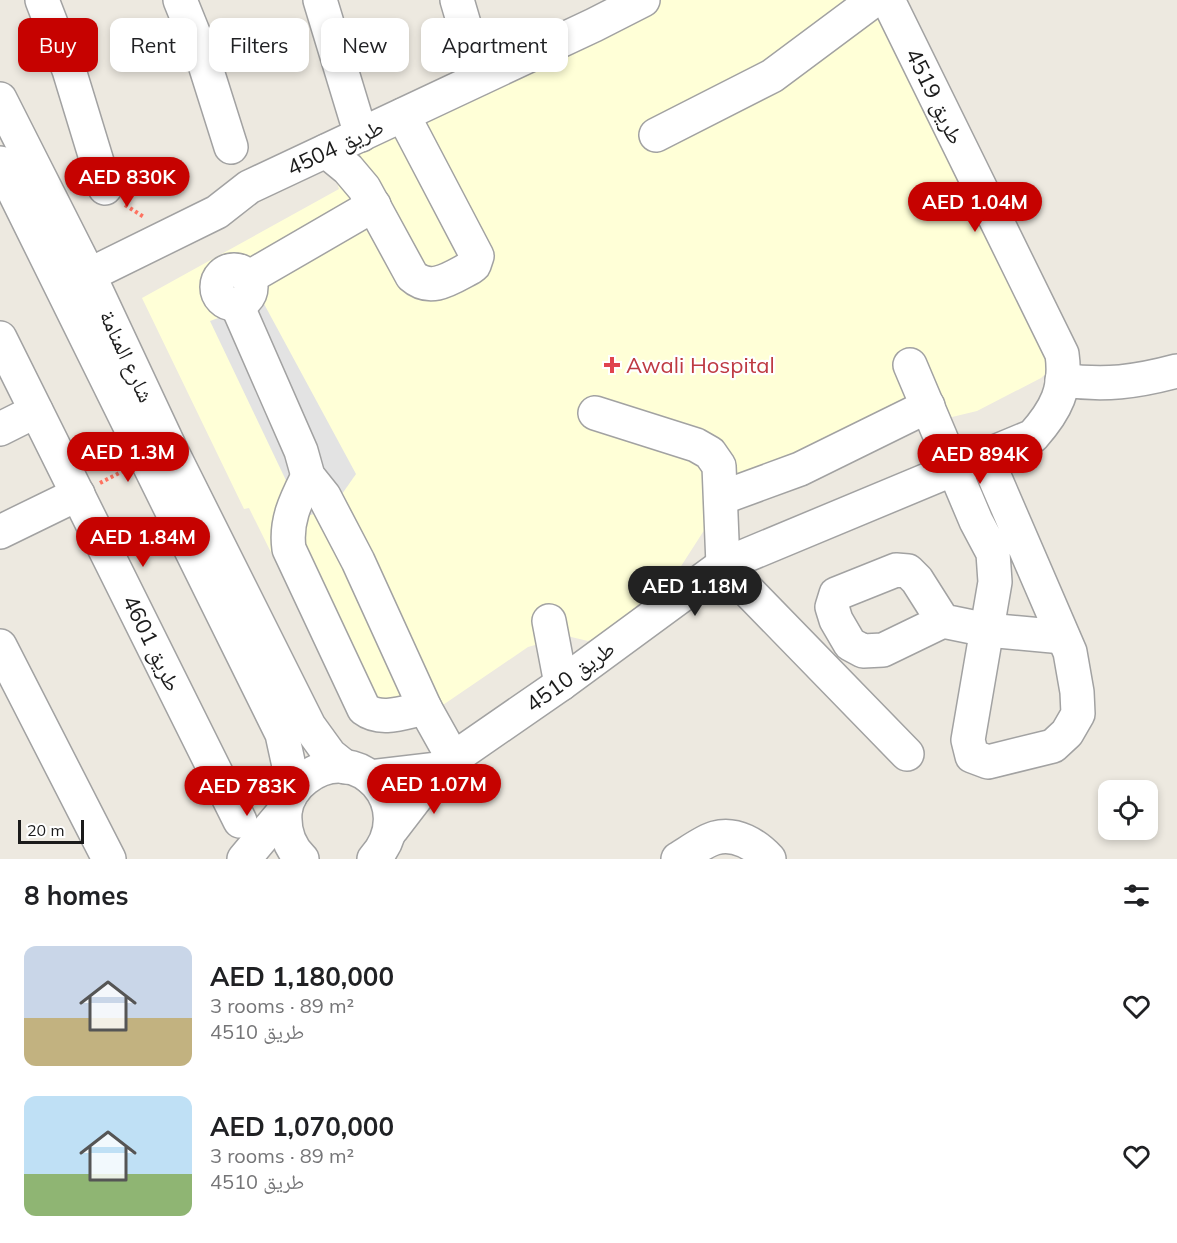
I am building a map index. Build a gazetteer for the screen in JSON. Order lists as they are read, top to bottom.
{
  "streets": {
    "street": [
      "طريق 4519",
      "طريق 4504",
      "شارع المنامة",
      "طريق 4601",
      "طريق 4510"
    ]
  },
  "crossings": [
    ["طريق 4519", "طريق 4510"],
    ["طريق 4504", "شارع المنامة"],
    ["شارع المنامة", "طريق 4510"]
  ],
  "places": {
    "health": ["Awali Hospital"]
  },
  "scale_bar": "20 m",
  "page": {
    "chip": [
      "Buy",
      "Rent",
      "Filters",
      "New",
      "Apartment"
    ],
    "price": [
      "AED 830K",
      "AED 1.04M",
      "AED 1.3M",
      "AED 894K",
      "AED 1.84M",
      "AED 1.18M",
      "AED 1.07M",
      "AED 783K"
    ],
    "scale": "20 m",
    "heading": "8 homes",
    "list": [
      {
        "name": "AED 1,180,000",
        "note": "3 rooms · 89 m² · طريق 4510"
      },
      {
        "name": "AED 1,070,000",
        "note": "3 rooms · 89 m² · طريق 4510"
      }
    ]
  }
}
